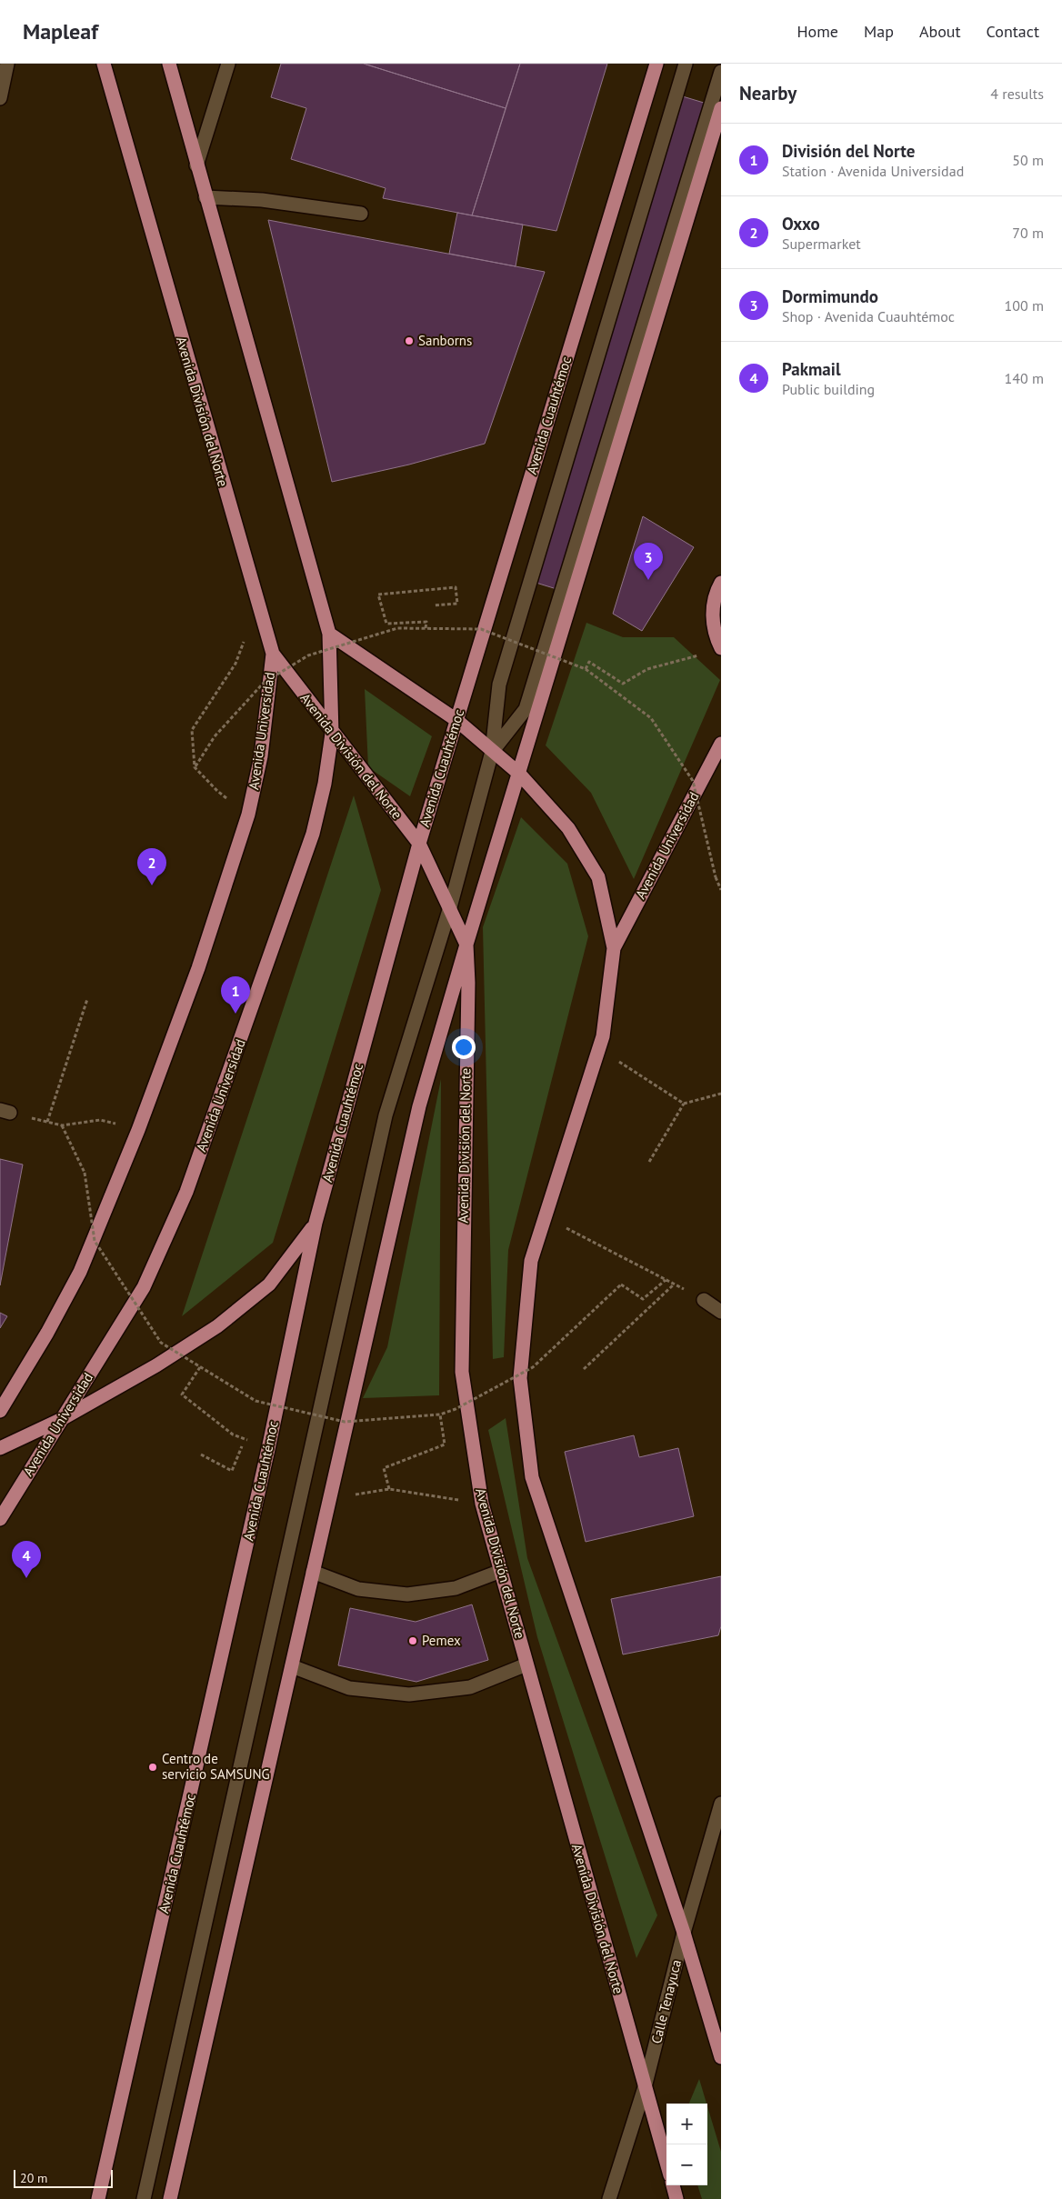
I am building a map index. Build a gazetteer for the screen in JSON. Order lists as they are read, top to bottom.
{
  "streets": {
    "main road": ["Avenida División del Norte", "Avenida Cuauhtémoc", "Avenida Universidad"],
    "street": ["Calle Tenayuca"]
  },
  "crossings": [
    ["Avenida División del Norte", "Avenida Cuauhtémoc"],
    ["Avenida División del Norte", "Avenida Universidad"],
    ["Avenida División del Norte", "Calle Tenayuca"]
  ],
  "places": ["Sanborns", "Pemex", "Centro de servicio SAMSUNG"],
  "scale_bar": "20 m",
  "page": {
    "header": "Mapleaf",
    "nav": [
      "Home",
      "Map",
      "About",
      "Contact"
    ],
    "heading": ["Nearby", "4 results"],
    "list": [
      {
        "mark": "1",
        "name": "División del Norte",
        "note": "Station · Avenida Universidad",
        "value": "50 m"
      },
      {
        "mark": "2",
        "name": "Oxxo",
        "note": "Supermarket",
        "value": "70 m"
      },
      {
        "mark": "3",
        "name": "Dormimundo",
        "note": "Shop · Avenida Cuauhtémoc",
        "value": "100 m"
      },
      {
        "mark": "4",
        "name": "Pakmail",
        "note": "Public building",
        "value": "140 m"
      }
    ],
    "pins": [
      "3",
      "2",
      "1",
      "4"
    ],
    "map_buttons": ["+", "−"],
    "scale": "20 m"
  }
}
